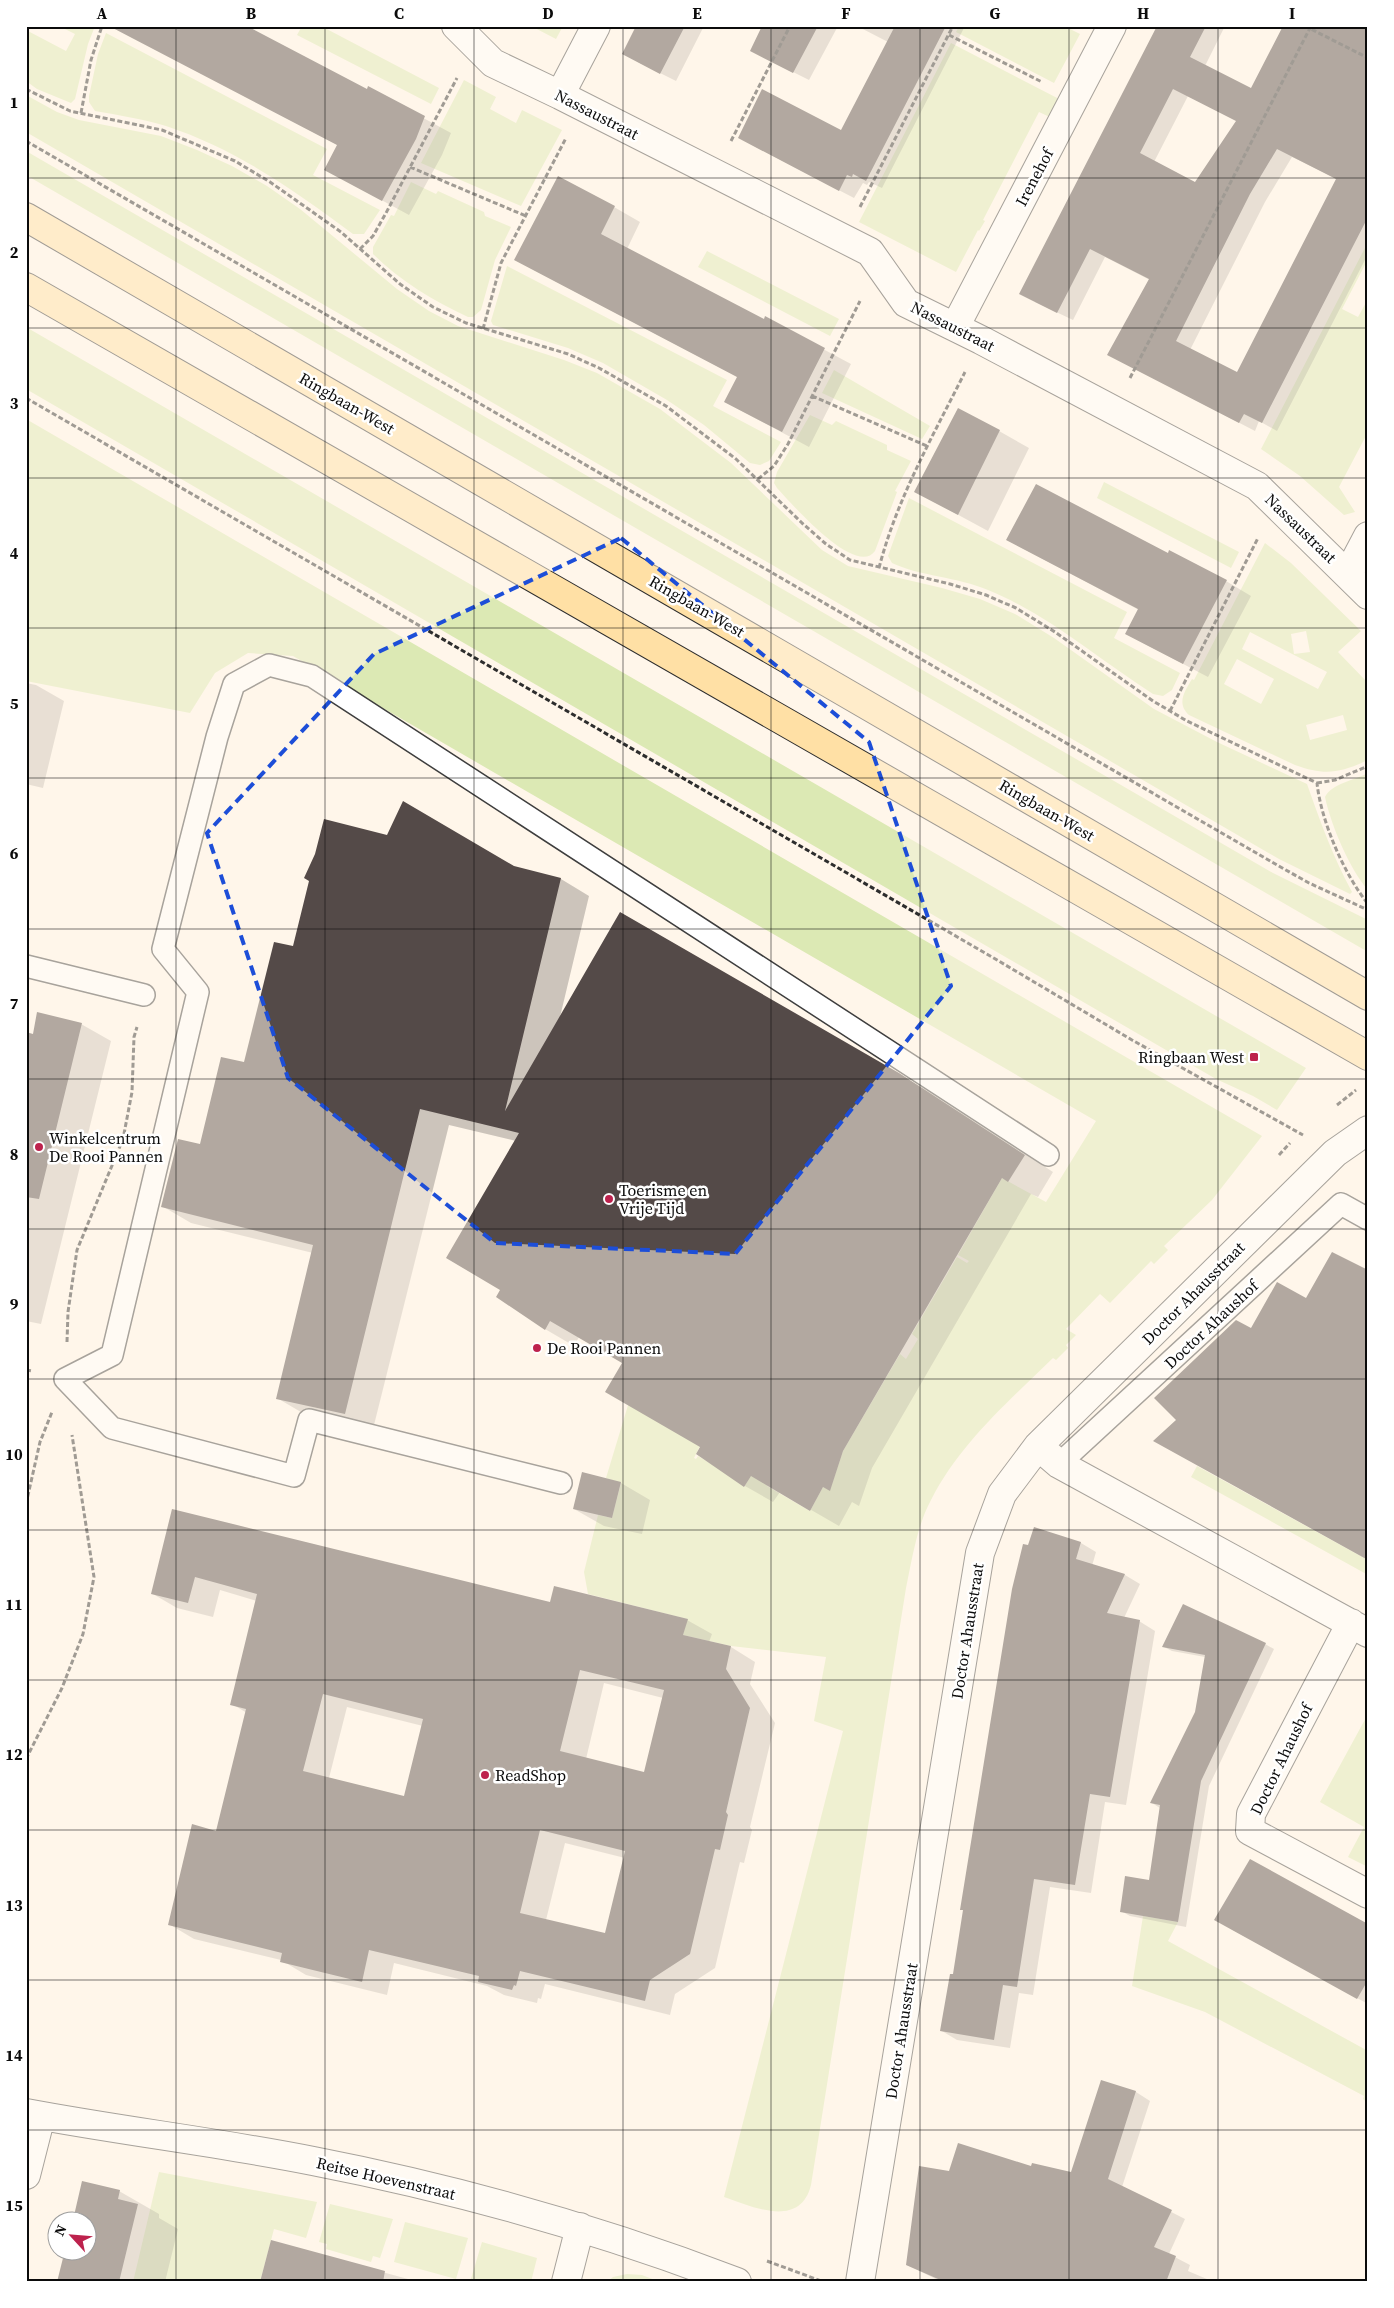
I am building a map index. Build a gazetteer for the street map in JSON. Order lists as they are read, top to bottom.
{
  "streets": {
    "main road": ["Ringbaan-West"],
    "street": [
      "Nassaustraat",
      "Irenehof",
      "Doctor Ahausstraat",
      "Doctor Ahaushof",
      "Reitse Hoevenstraat"
    ]
  },
  "crossings": [
    ["Nassaustraat", "Irenehof"],
    ["Doctor Ahausstraat", "Doctor Ahaushof"]
  ],
  "places": {
    "transit": ["Ringbaan West"],
    "other": [
      "Winkelcentrum De Rooi Pannen",
      "Toerisme en Vrije Tijd",
      "De Rooi Pannen",
      "ReadShop"
    ]
  },
  "north": "top left",
  "grid": {
    "columns": [
      "A",
      "B",
      "C",
      "D",
      "E",
      "F",
      "G",
      "H",
      "I"
    ],
    "rows": [
      "1",
      "2",
      "3",
      "4",
      "5",
      "6",
      "7",
      "8",
      "9",
      "10",
      "11",
      "12",
      "13",
      "14",
      "15"
    ]
  }
}
